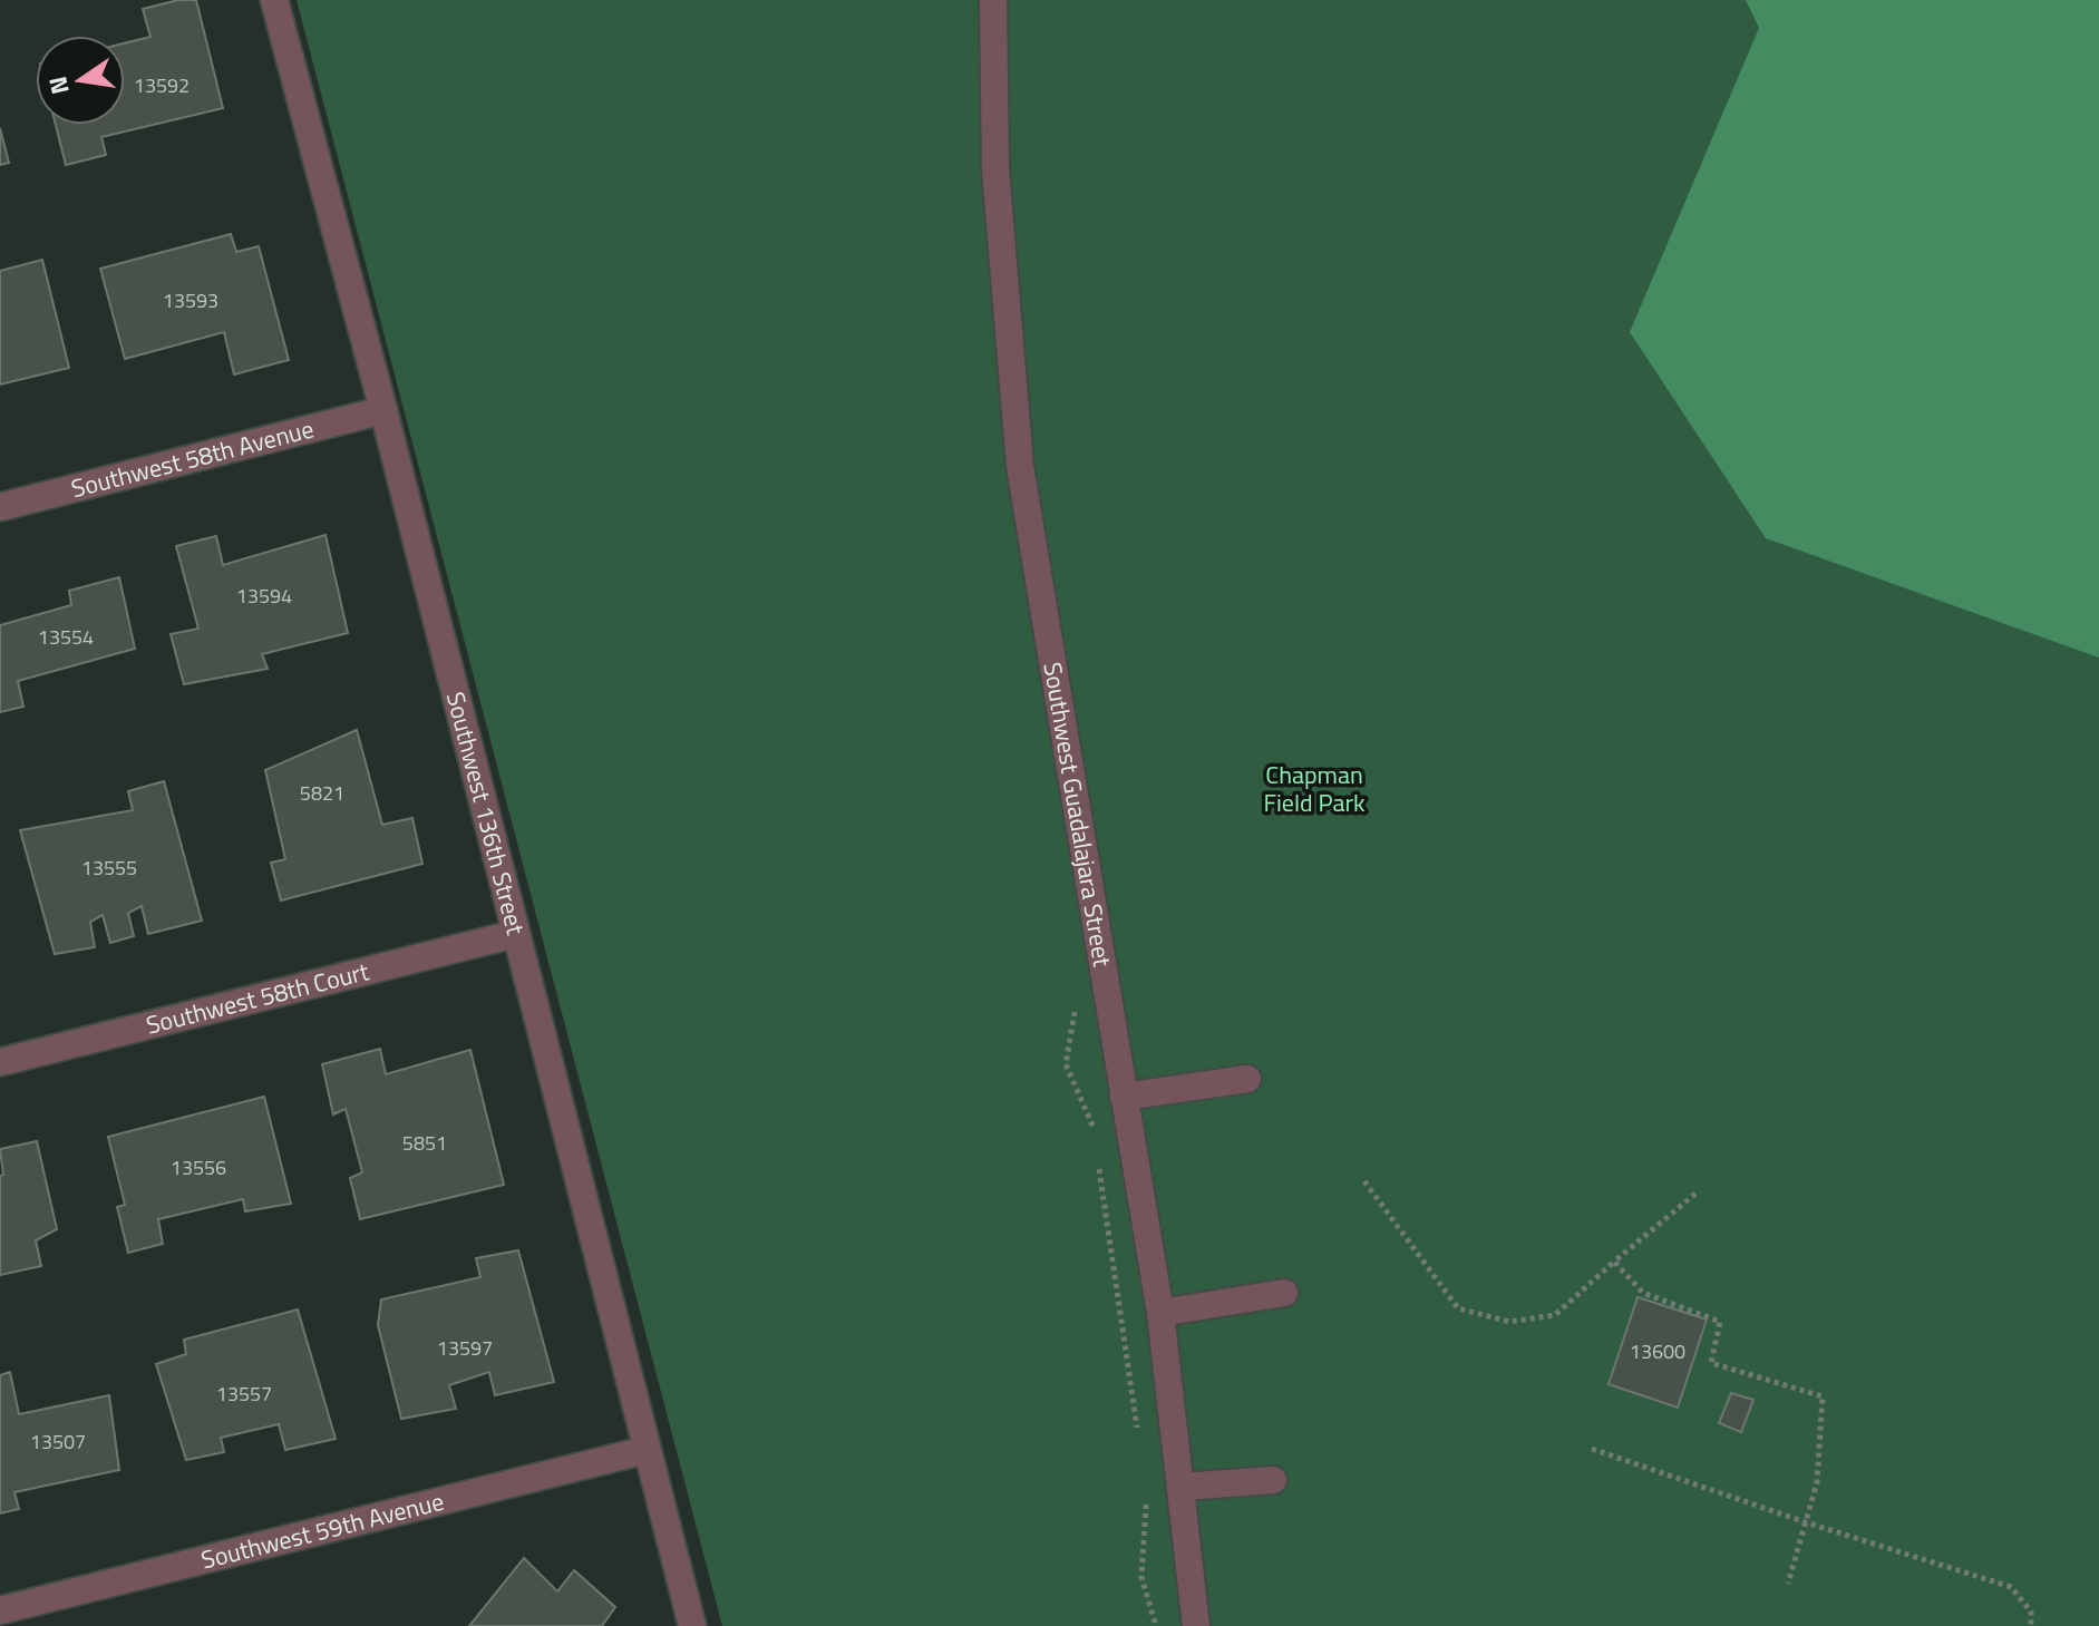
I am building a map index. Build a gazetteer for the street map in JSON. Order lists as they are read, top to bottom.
{
  "streets": {
    "street": [
      "Southwest 58th Avenue",
      "Southwest 136th Street",
      "Southwest Guadalajara Street",
      "Southwest 58th Court",
      "Southwest 59th Avenue"
    ]
  },
  "crossings": [
    ["Southwest 58th Avenue", "Southwest 136th Street"],
    ["Southwest 136th Street", "Southwest 58th Court"],
    ["Southwest 136th Street", "Southwest 59th Avenue"]
  ],
  "parks": ["Chapman Field Park"],
  "house_numbers": [
    "13592",
    "13593",
    "13594",
    "13554",
    "5821",
    "13555",
    "5851",
    "13556",
    "13597",
    "13600",
    "13557",
    "13507"
  ],
  "north": "left"
}
